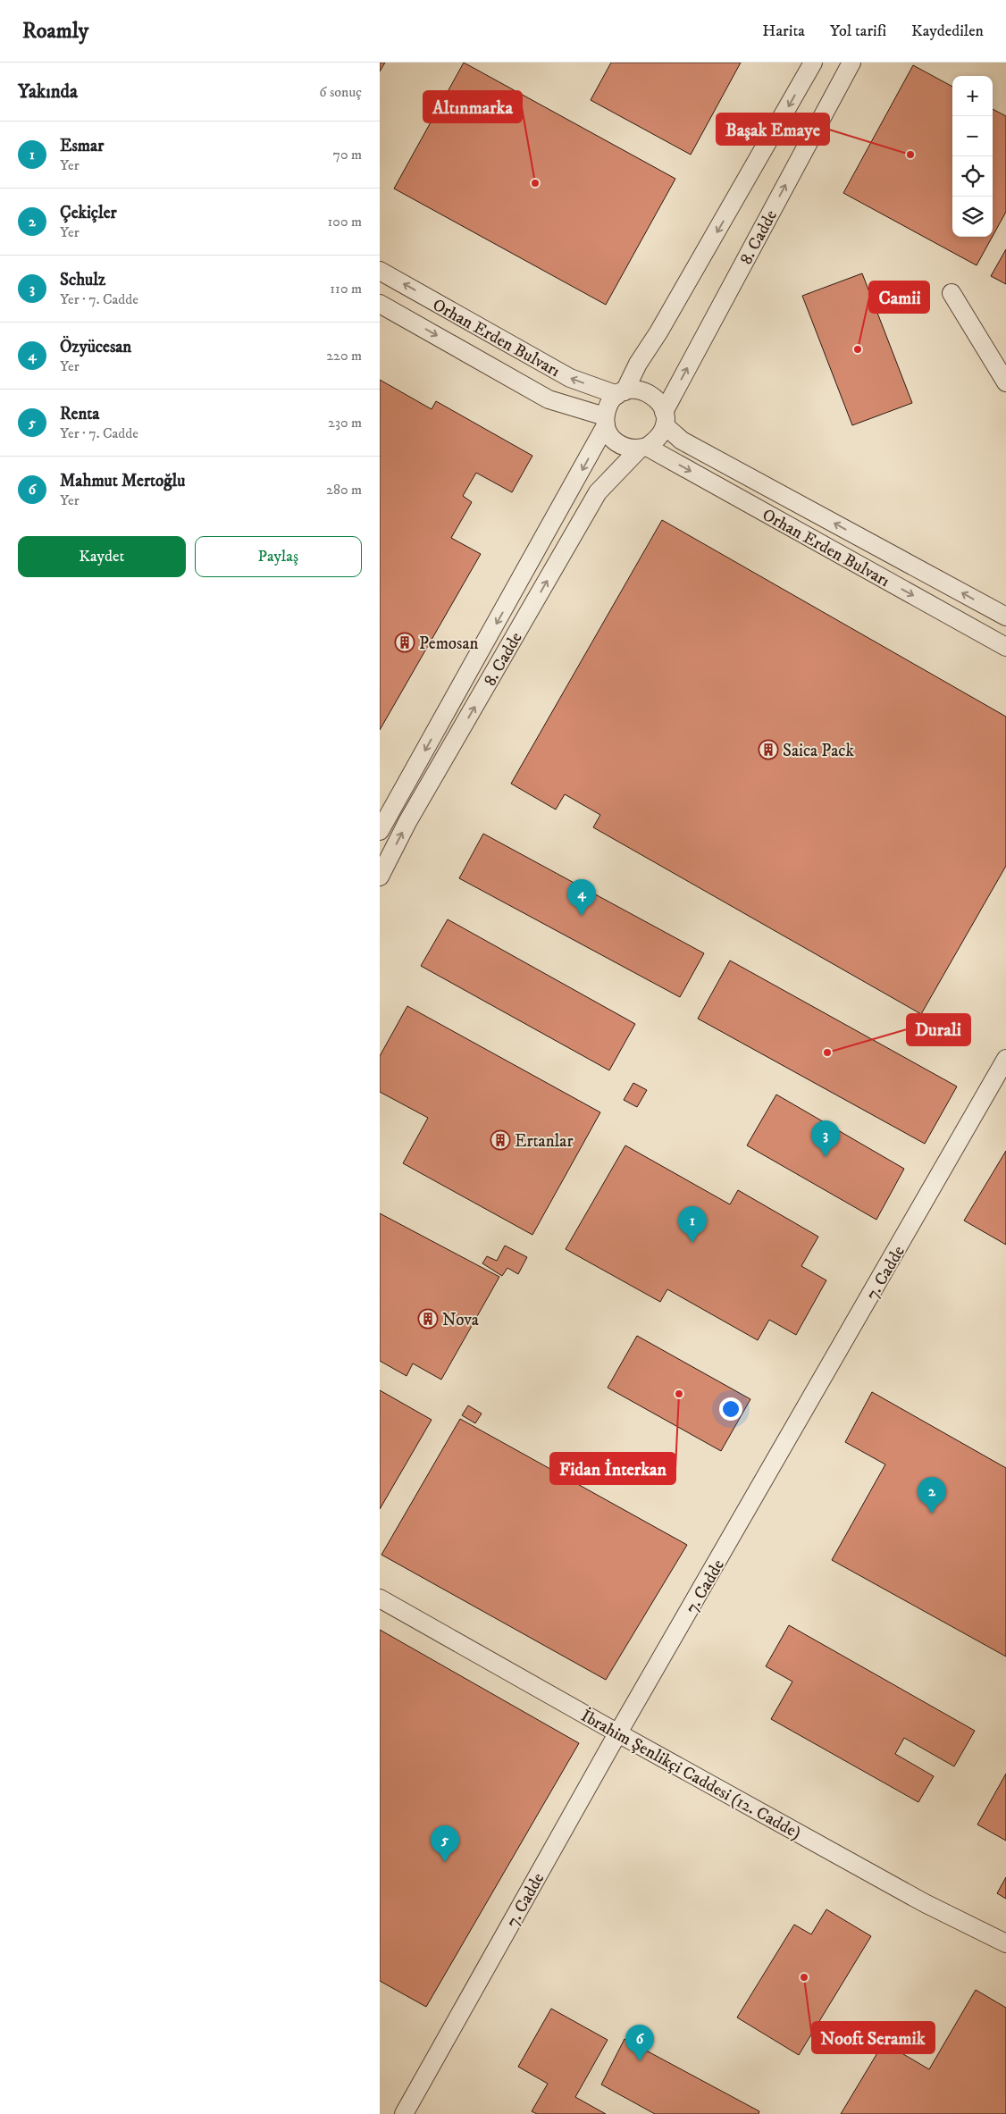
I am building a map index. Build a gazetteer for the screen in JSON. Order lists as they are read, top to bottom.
{
  "streets": {
    "street": [
      "8. Cadde",
      "Orhan Erden Bulvarı",
      "7. Cadde",
      "İbrahim Şenlikçi Caddesi (12. Cadde)"
    ]
  },
  "crossings": [
    ["8. Cadde", "Orhan Erden Bulvarı"],
    ["7. Cadde", "İbrahim Şenlikçi Caddesi (12. Cadde)"]
  ],
  "places": {
    "other": [
      "Başak Emaye",
      "Altınmarka",
      "Camii",
      "Durali",
      "Fidan İnterkan",
      "Nooft Seramik"
    ],
    "building": [
      "Pemosan",
      "Saica Pack",
      "Ertanlar",
      "Nova"
    ]
  },
  "page": {
    "header": "Roamly",
    "nav": ["Harita", "Yol tarifi", "Kaydedilen"],
    "heading": ["Yakında", "6 sonuç"],
    "map_buttons": ["+", "−"],
    "list": [
      {
        "mark": "1",
        "name": "Esmar",
        "note": "Yer",
        "value": "70 m"
      },
      {
        "mark": "2",
        "name": "Çekiçler",
        "note": "Yer",
        "value": "100 m"
      },
      {
        "mark": "3",
        "name": "Schulz",
        "note": "Yer · 7. Cadde",
        "value": "110 m"
      },
      {
        "mark": "4",
        "name": "Özyücesan",
        "note": "Yer",
        "value": "220 m"
      },
      {
        "mark": "5",
        "name": "Renta",
        "note": "Yer · 7. Cadde",
        "value": "230 m"
      },
      {
        "mark": "6",
        "name": "Mahmut Mertoğlu",
        "note": "Yer",
        "value": "280 m"
      }
    ],
    "buttons": ["Kaydet", "Paylaş"],
    "pins": [
      "4",
      "3",
      "1",
      "2",
      "5",
      "6"
    ]
  }
}
